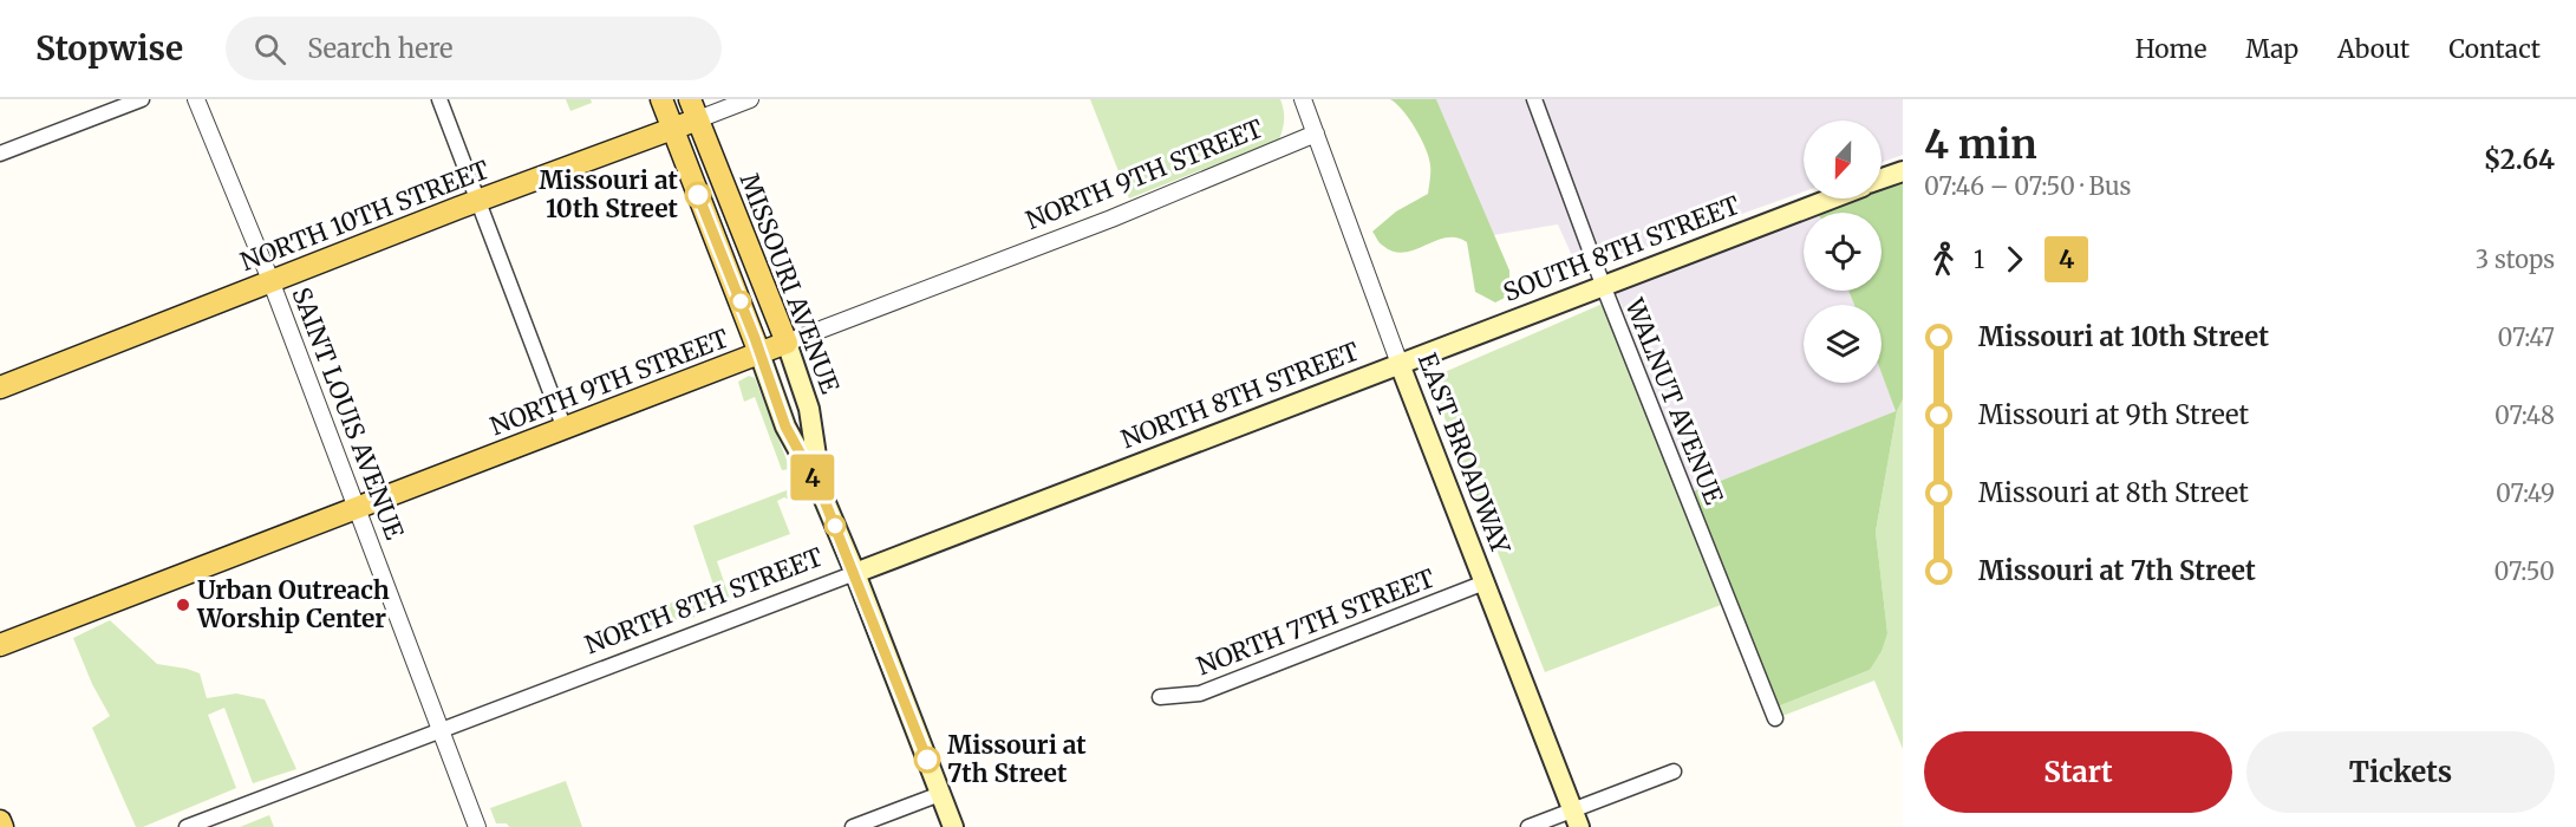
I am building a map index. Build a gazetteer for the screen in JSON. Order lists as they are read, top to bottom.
{
  "streets": {
    "main road": [
      "NORTH 9TH STREET",
      "NORTH 10TH STREET",
      "SOUTH 8TH STREET",
      "MISSOURI AVENUE",
      "NORTH 8TH STREET",
      "EAST BROADWAY"
    ],
    "street": ["WALNUT AVENUE", "SAINT LOUIS AVENUE", "NORTH 7TH STREET"]
  },
  "crossings": [
    ["NORTH 9TH STREET", "MISSOURI AVENUE"],
    ["NORTH 9TH STREET", "SAINT LOUIS AVENUE"],
    ["NORTH 9TH STREET", "EAST BROADWAY"],
    ["NORTH 10TH STREET", "MISSOURI AVENUE"],
    ["NORTH 10TH STREET", "SAINT LOUIS AVENUE"],
    ["SOUTH 8TH STREET", "NORTH 8TH STREET"],
    ["SOUTH 8TH STREET", "WALNUT AVENUE"],
    ["SOUTH 8TH STREET", "EAST BROADWAY"],
    ["MISSOURI AVENUE", "NORTH 8TH STREET"],
    ["NORTH 8TH STREET", "SAINT LOUIS AVENUE"],
    ["NORTH 8TH STREET", "EAST BROADWAY"],
    ["EAST BROADWAY", "NORTH 7TH STREET"]
  ],
  "places": ["Missouri at 10th Street", "Urban Outreach Worship Center", "Missouri at 7th Street"],
  "lines": ["bus line 4"],
  "north": "bottom",
  "page": {
    "header": "Stopwise",
    "search": "Search here",
    "nav": [
      "Home",
      "Map",
      "About",
      "Contact"
    ],
    "on_map": "4",
    "heading": ["4 min", "07:46 – 07:50 · Bus", "$2.64"],
    "legs": ["1", "4", "3 stops"],
    "list": [
      {
        "name": "Missouri at 10th Street",
        "value": "07:47"
      },
      {
        "name": "Missouri at 9th Street",
        "value": "07:48"
      },
      {
        "name": "Missouri at 8th Street",
        "value": "07:49"
      },
      {
        "name": "Missouri at 7th Street",
        "value": "07:50"
      }
    ],
    "buttons": ["Start", "Tickets"]
  }
}
